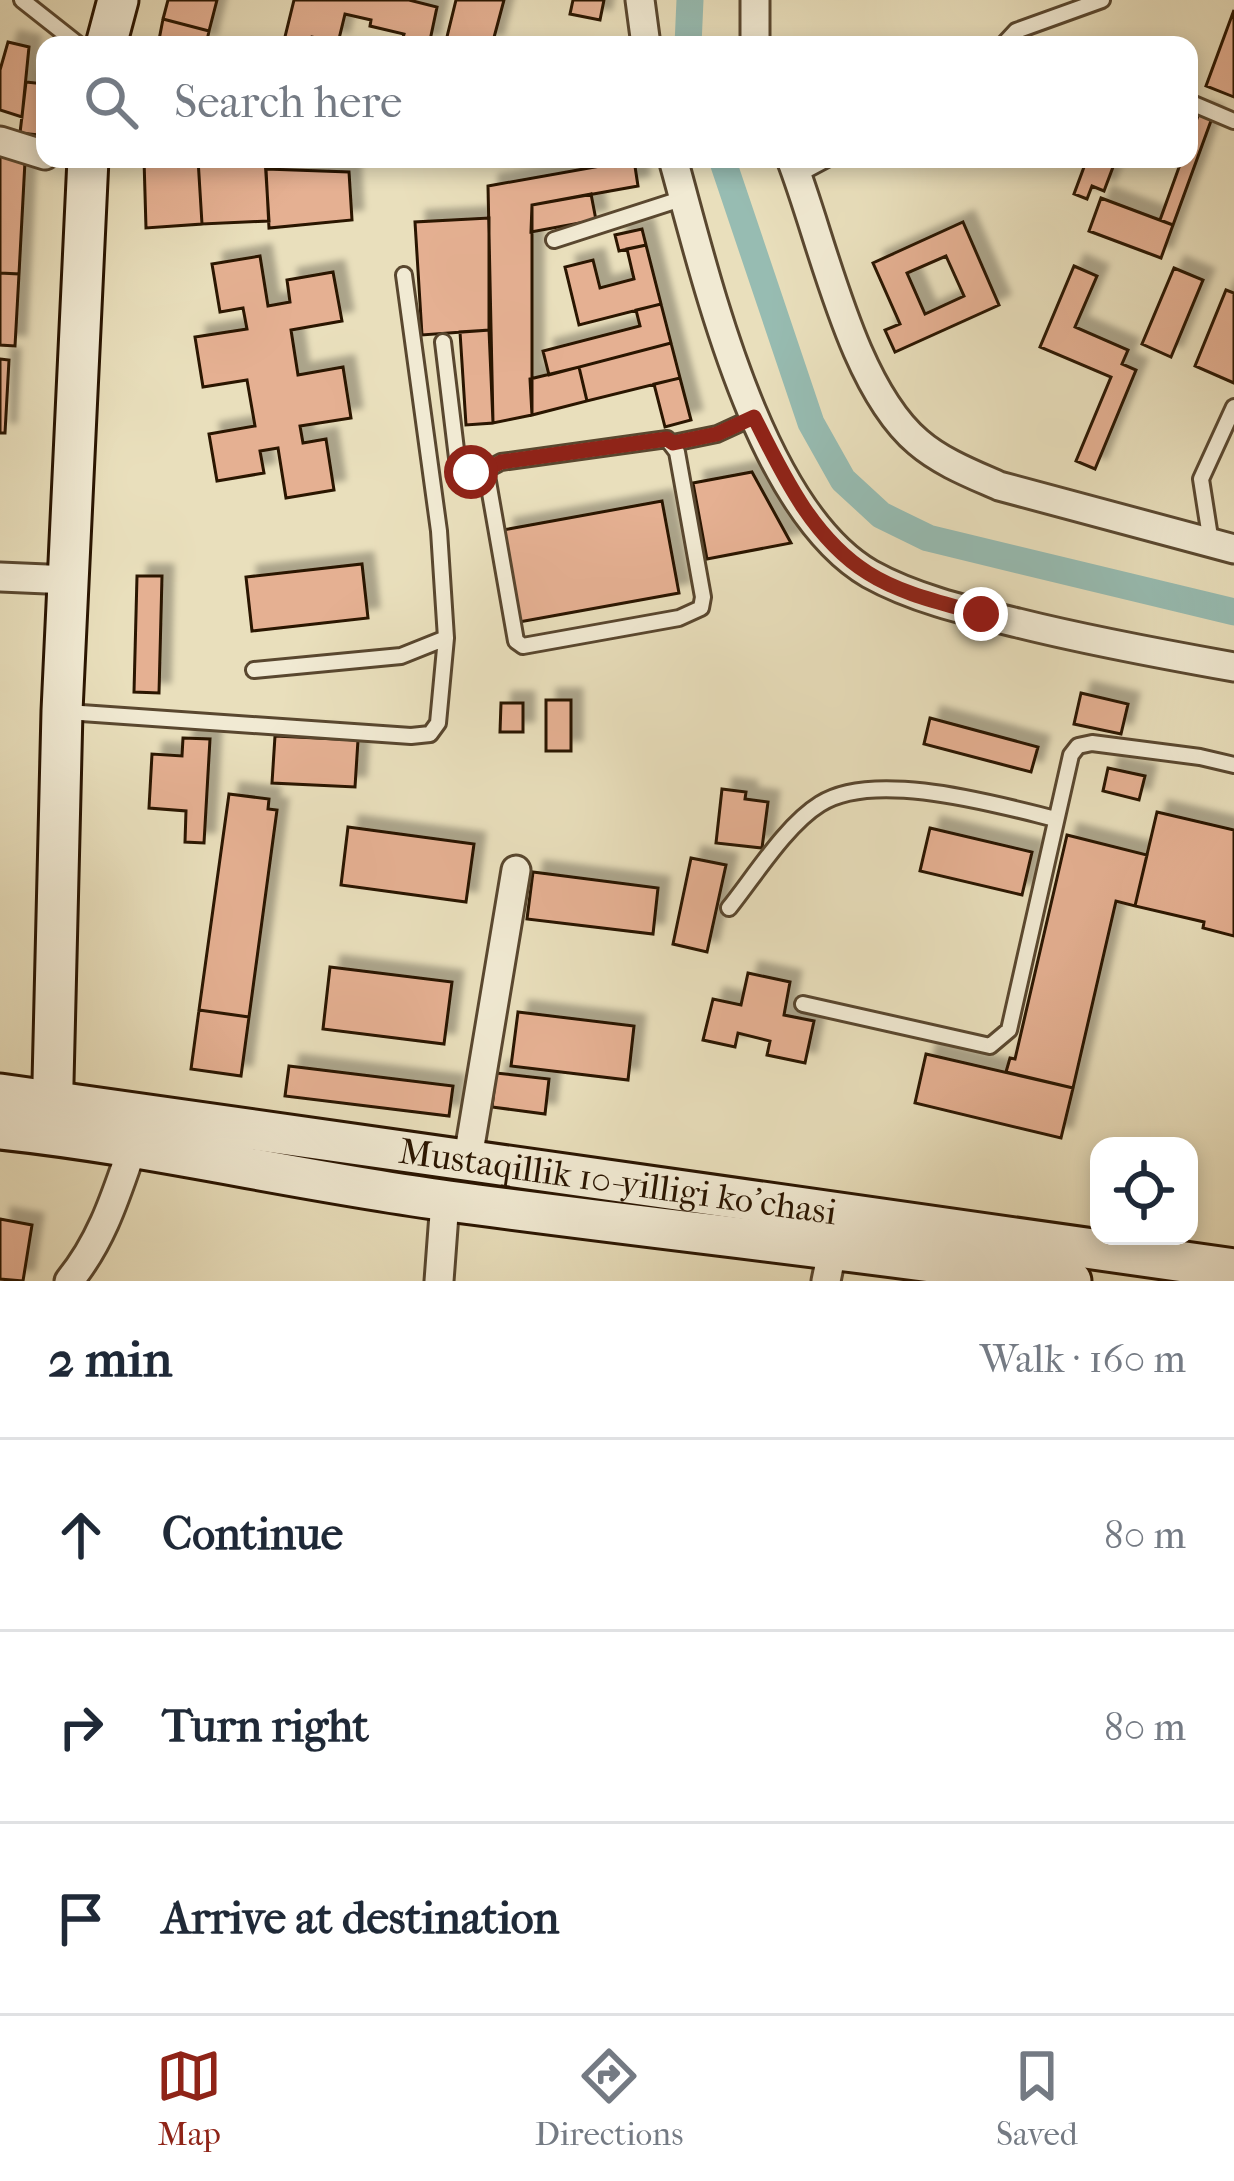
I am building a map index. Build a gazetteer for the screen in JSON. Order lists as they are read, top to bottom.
{
  "streets": {
    "main road": ["Mustaqillik 10-yilligi ko'chasi"]
  },
  "page": {
    "search": "Search here",
    "heading": ["2 min", "Walk · 160 m"],
    "list": [
      ["Continue", "80 m"],
      ["Turn right", "80 m"],
      "Arrive at destination"
    ],
    "nav": ["Map", "Directions", "Saved"]
  }
}
